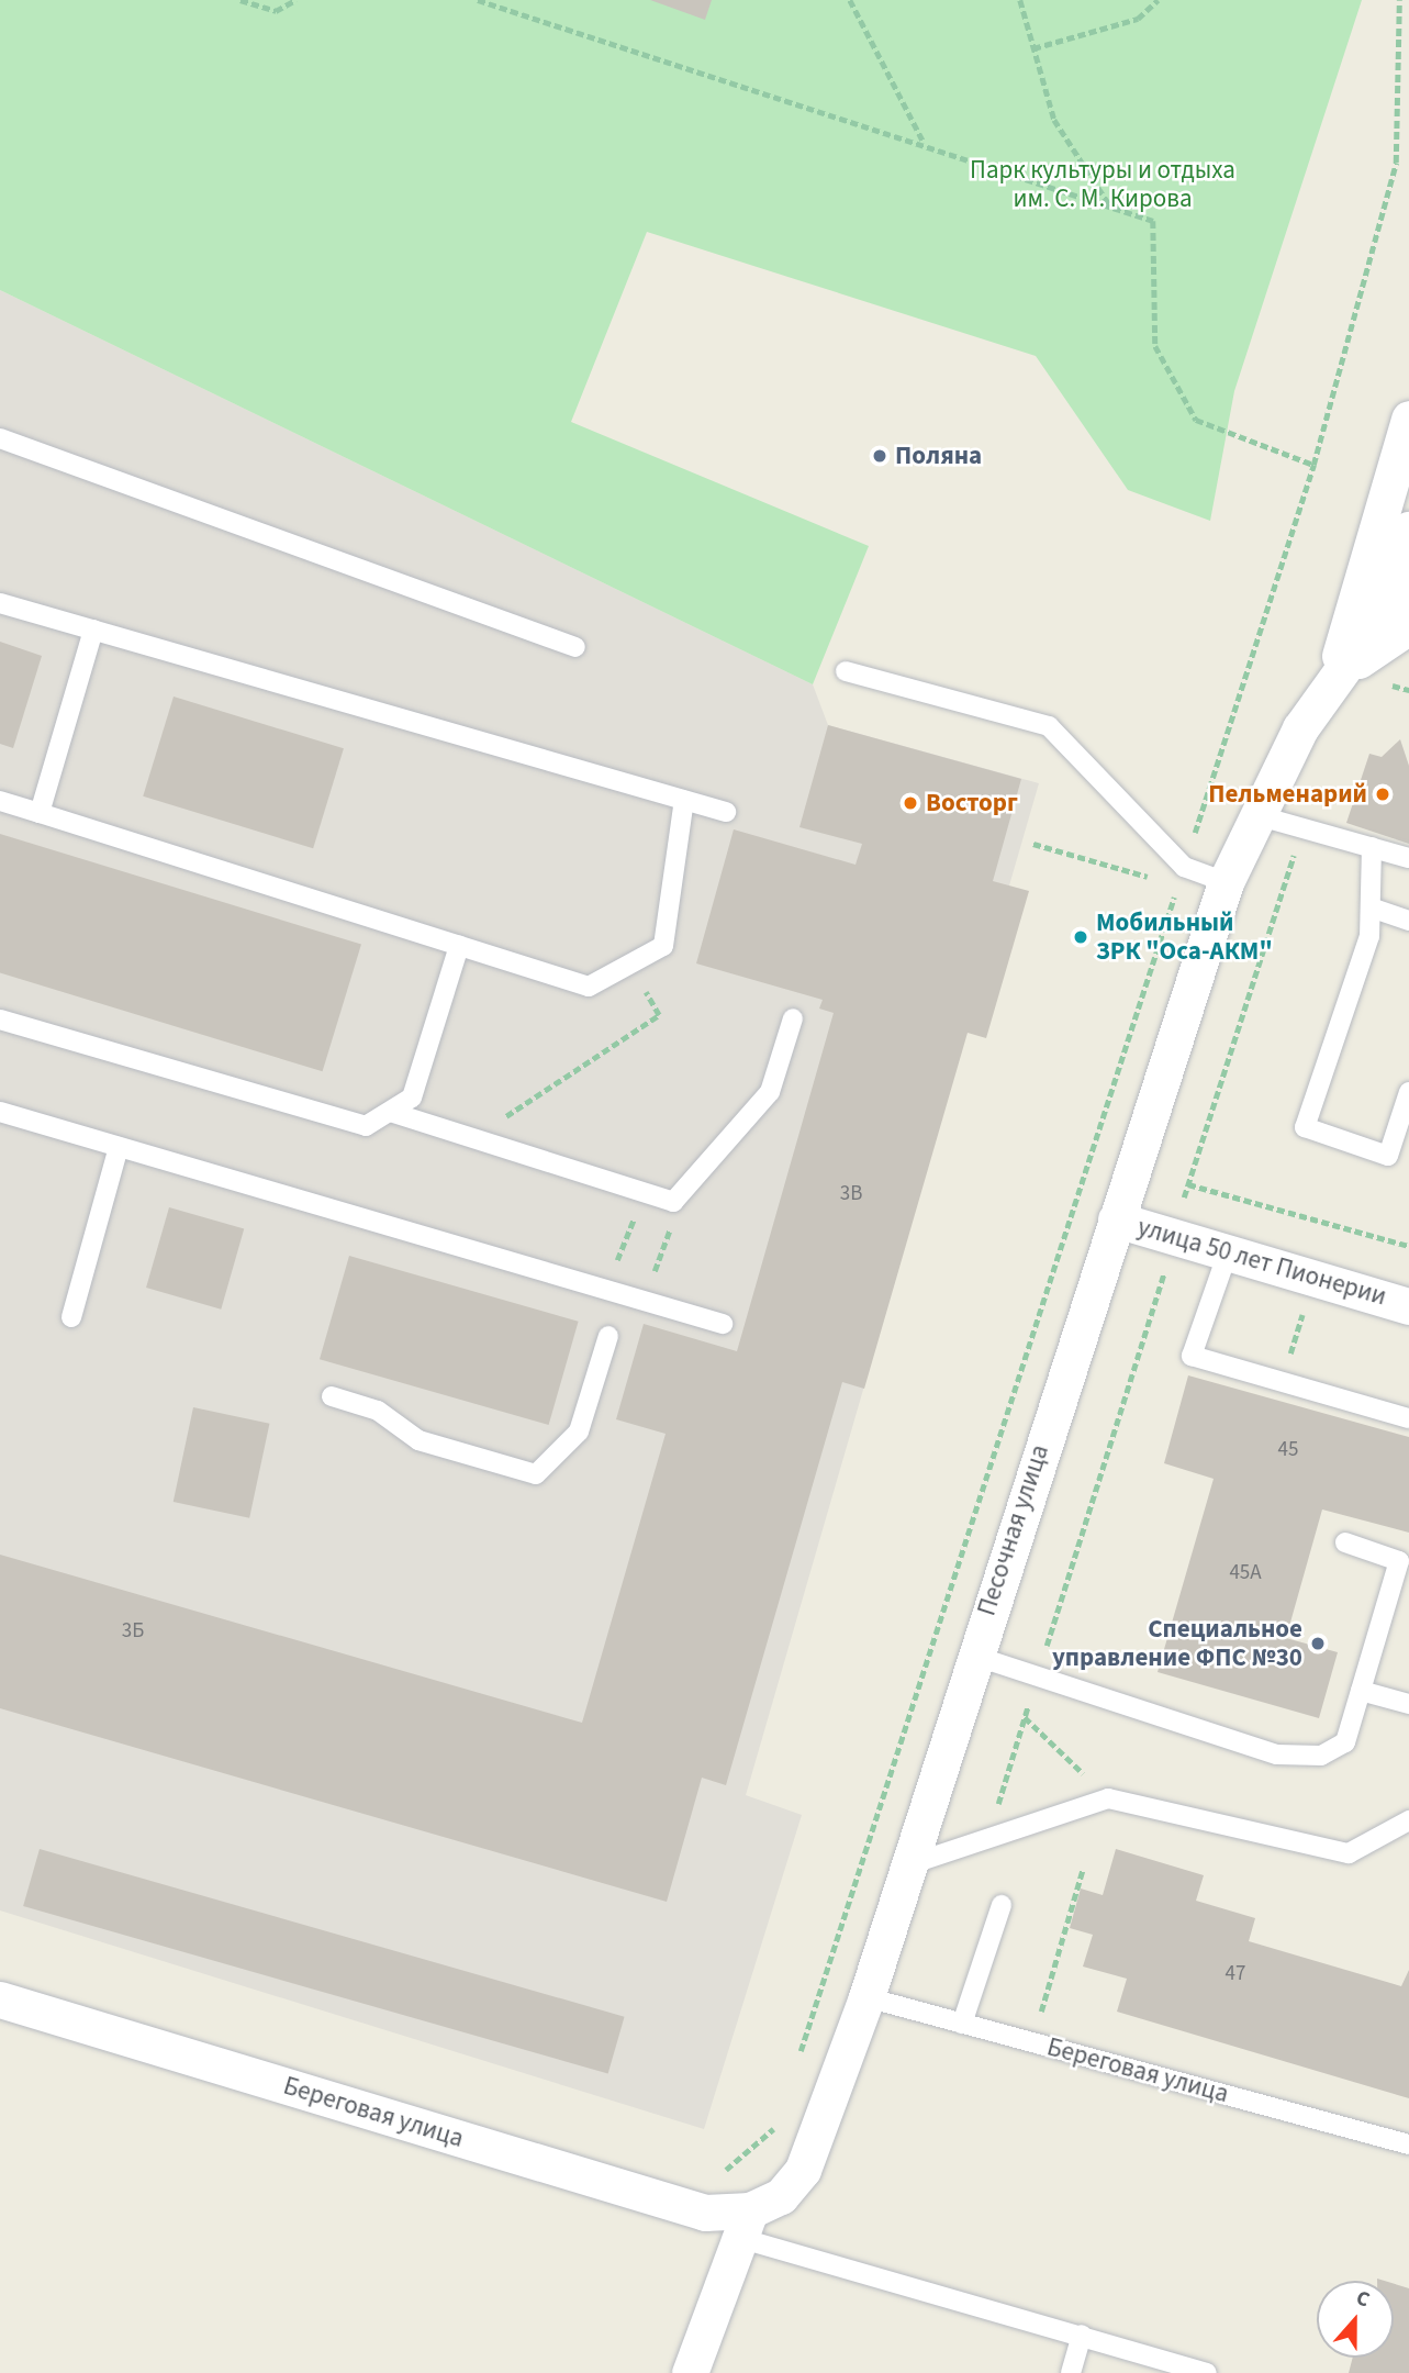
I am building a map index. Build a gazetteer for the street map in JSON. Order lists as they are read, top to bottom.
{
  "streets": {
    "street": ["улица 50 лет Пионерии", "Песочная улица", "Береговая улица"]
  },
  "crossings": [
    ["улица 50 лет Пионерии", "Песочная улица"],
    ["Песочная улица", "Береговая улица"]
  ],
  "parks": ["Парк культуры и отдыха им. С. М. Кирова"],
  "places": [
    "Поляна",
    "Пельменарий",
    "Восторг",
    "Мобильный ЗРК \"Оса-АКМ\"",
    "Специальное управление ФПС №30"
  ],
  "house_numbers": [
    "3В",
    "45",
    "45А",
    "3Б",
    "47"
  ],
  "north": "top"
}
